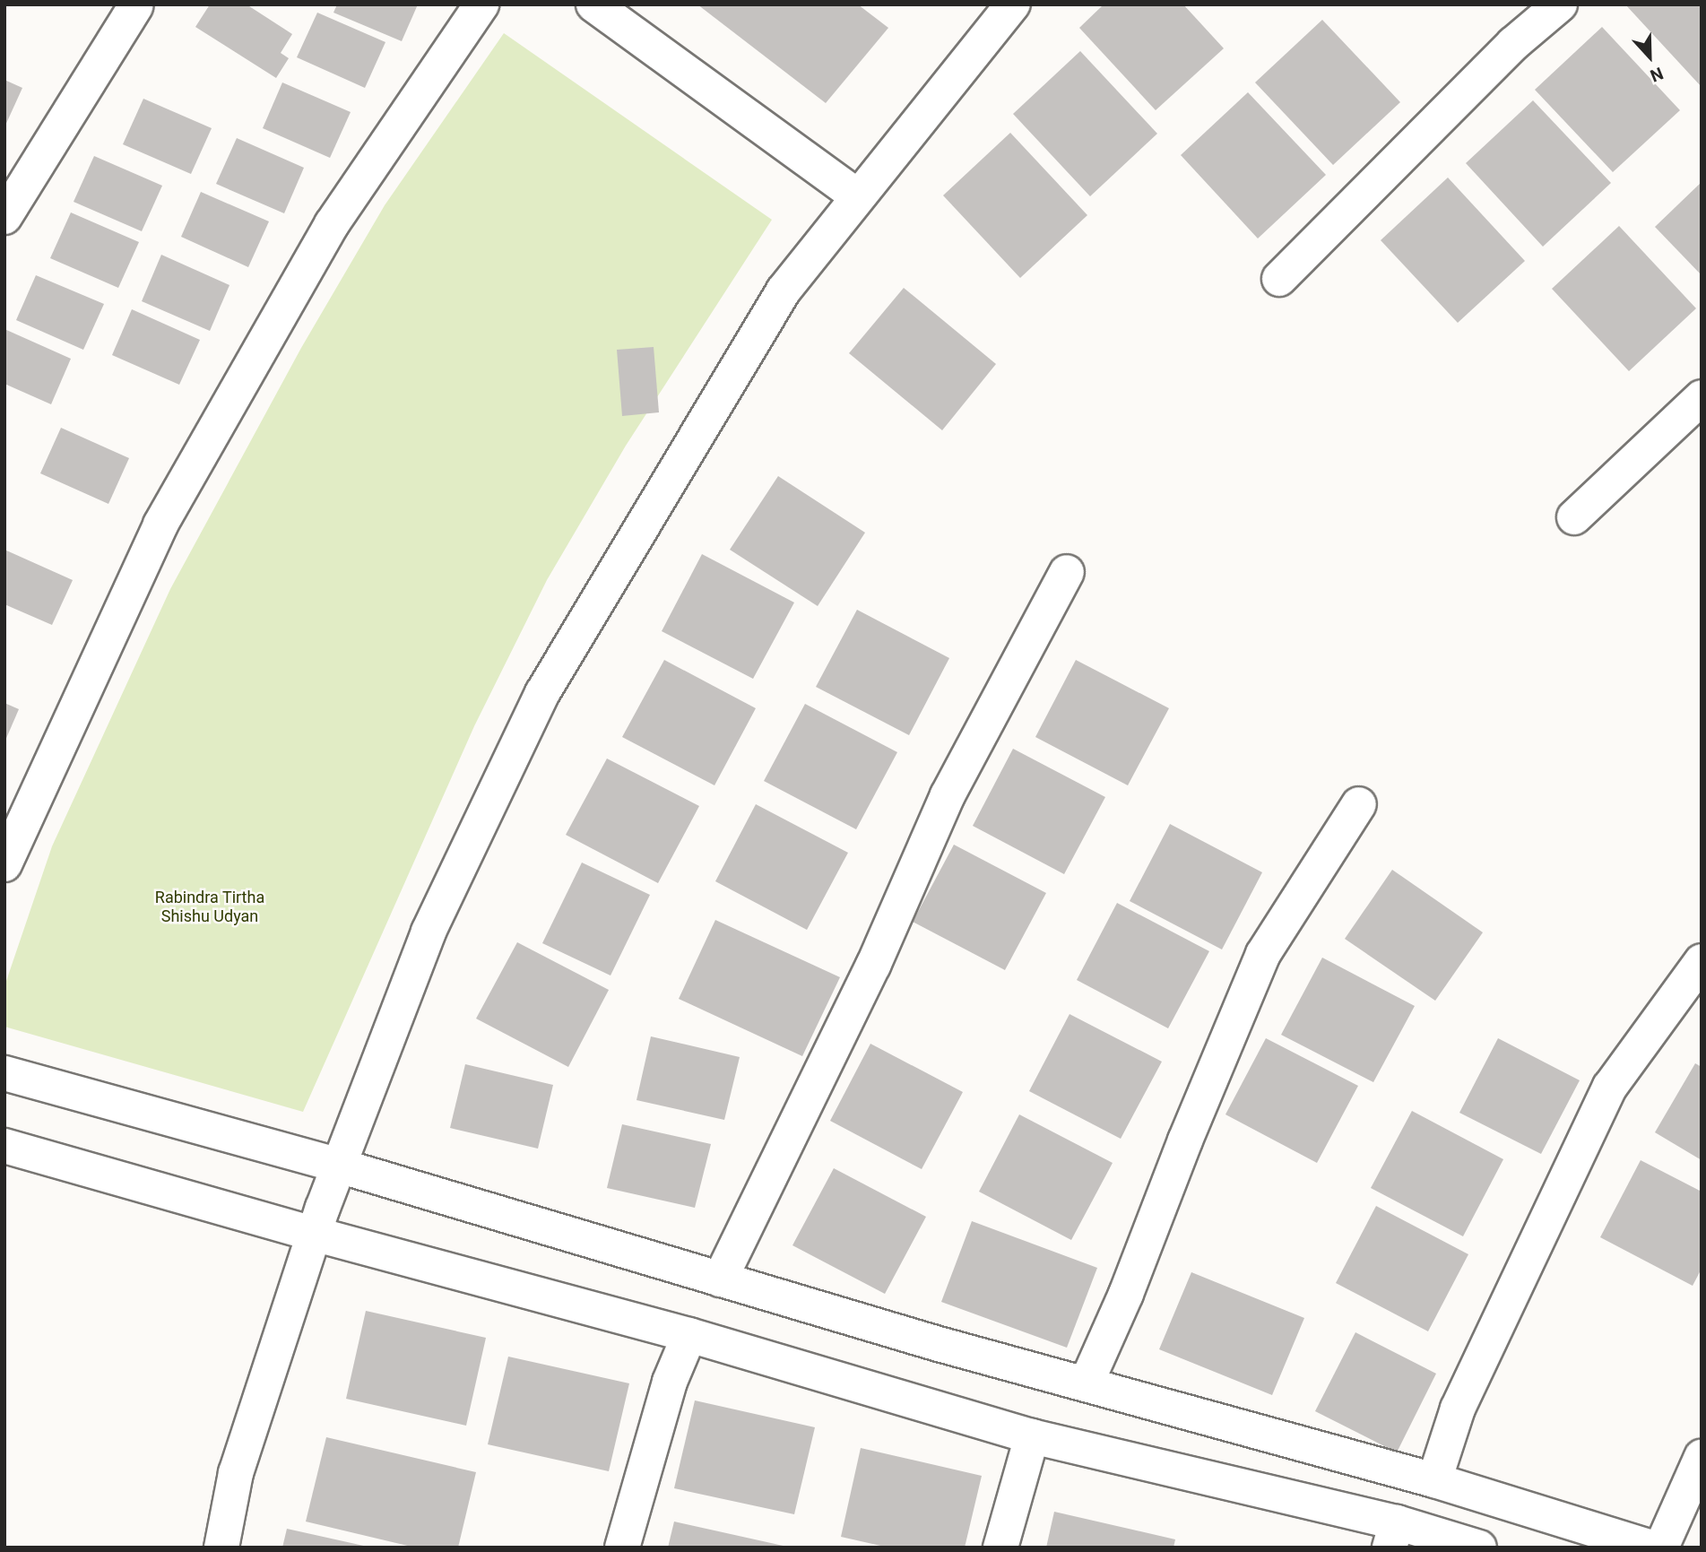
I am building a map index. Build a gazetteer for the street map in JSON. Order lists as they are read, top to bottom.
{
  "parks": ["Rabindra Tirtha Shishu Udyan"],
  "north": "bottom"
}
